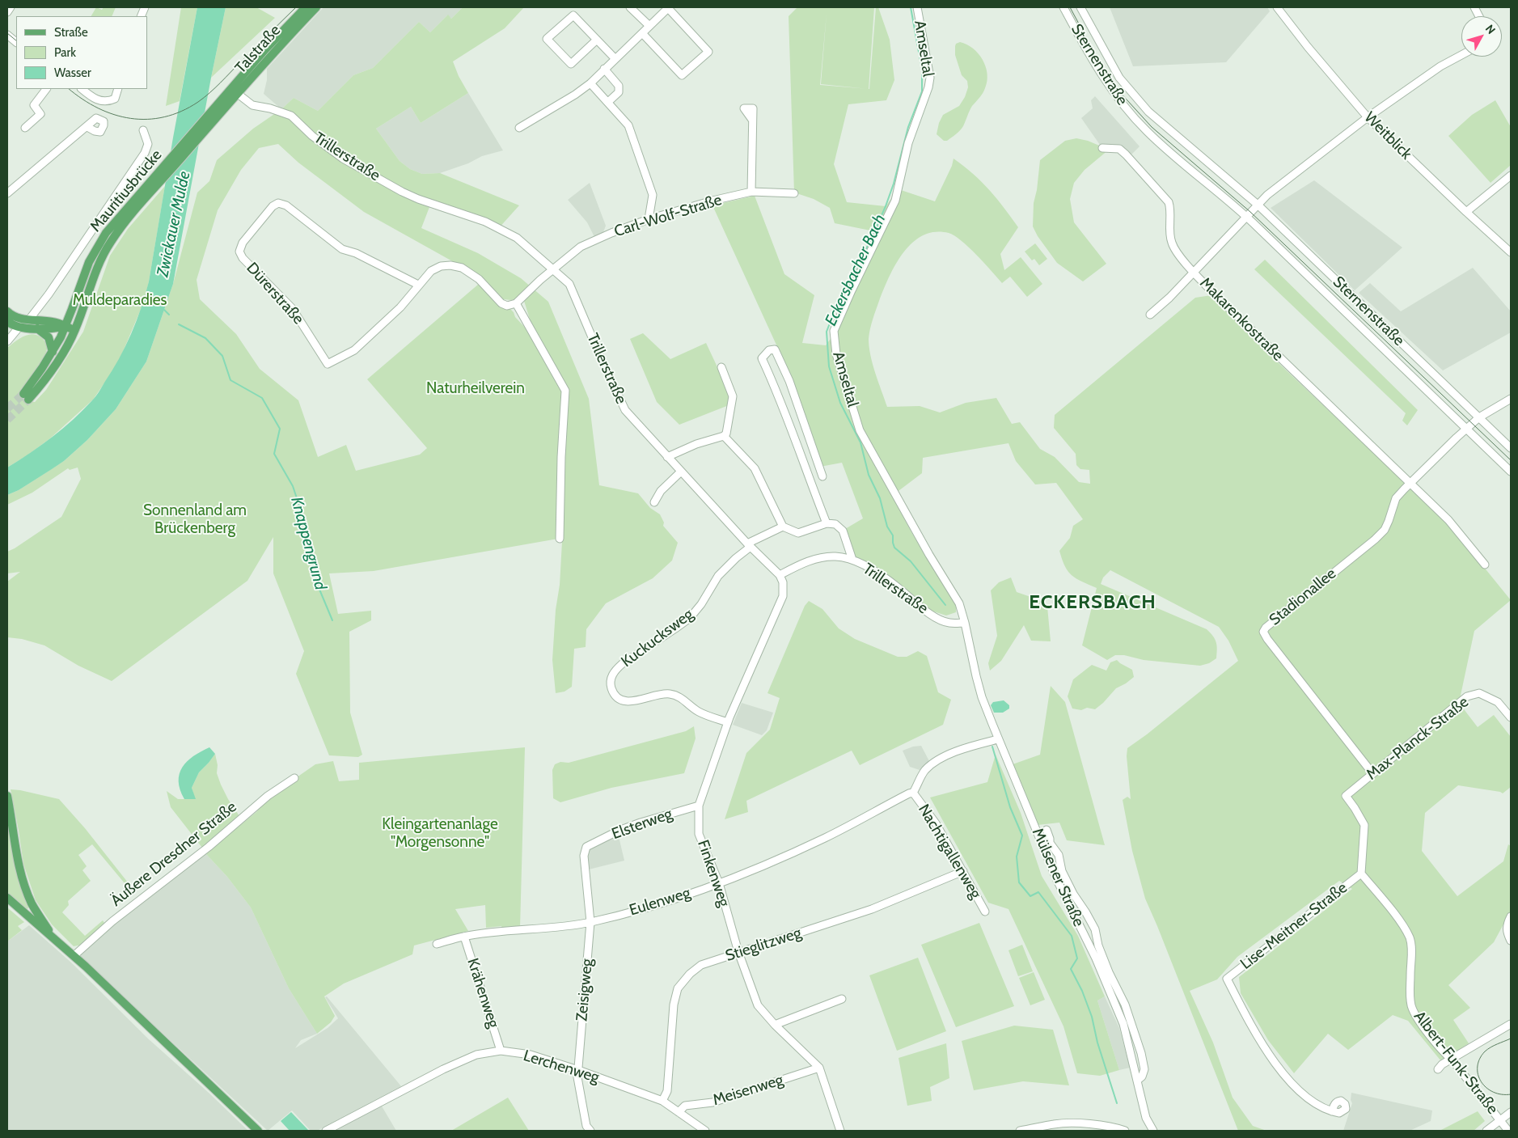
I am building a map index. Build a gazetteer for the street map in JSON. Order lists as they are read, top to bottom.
{
  "streets": {
    "main road": ["Talstraße", "Mauritiusbrücke"],
    "street": [
      "Amseltal",
      "Sternenstraße",
      "Weitblick",
      "Trillerstraße",
      "Carl-Wolf-Straße",
      "Dürerstraße",
      "Makarenkostraße",
      "Stadionallee",
      "Kuckucksweg",
      "Max-Planck-Straße",
      "Elsterweg",
      "Nachtigallenweg",
      "Äußere Dresdner Straße",
      "Finkenweg",
      "Mülsener Straße",
      "Eulenweg",
      "Lise-Meitner-Straße",
      "Stieglitzweg",
      "Zeisigweg",
      "Krähenweg",
      "Albert-Funk-Straße",
      "Lerchenweg",
      "Meisenweg"
    ]
  },
  "crossings": [
    ["Amseltal", "Trillerstraße"],
    ["Amseltal", "Mülsener Straße"],
    ["Talstraße", "Trillerstraße"],
    ["Talstraße", "Mauritiusbrücke"],
    ["Trillerstraße", "Mauritiusbrücke"],
    ["Trillerstraße", "Carl-Wolf-Straße"],
    ["Trillerstraße", "Kuckucksweg"],
    ["Trillerstraße", "Finkenweg"],
    ["Trillerstraße", "Mülsener Straße"],
    ["Makarenkostraße", "Stadionallee"],
    ["Stadionallee", "Max-Planck-Straße"],
    ["Kuckucksweg", "Finkenweg"],
    ["Max-Planck-Straße", "Lise-Meitner-Straße"],
    ["Max-Planck-Straße", "Albert-Funk-Straße"],
    ["Elsterweg", "Finkenweg"],
    ["Elsterweg", "Zeisigweg"],
    ["Nachtigallenweg", "Eulenweg"],
    ["Nachtigallenweg", "Stieglitzweg"],
    ["Finkenweg", "Eulenweg"],
    ["Finkenweg", "Stieglitzweg"],
    ["Finkenweg", "Meisenweg"],
    ["Eulenweg", "Zeisigweg"],
    ["Eulenweg", "Krähenweg"],
    ["Lise-Meitner-Straße", "Albert-Funk-Straße"],
    ["Stieglitzweg", "Lerchenweg"],
    ["Zeisigweg", "Lerchenweg"],
    ["Krähenweg", "Lerchenweg"],
    ["Lerchenweg", "Meisenweg"]
  ],
  "districts": ["ECKERSBACH"],
  "water": ["Zwickauer Mulde", "Eckersbacher Bach", "Knappengrund"],
  "parks": [
    "Muldeparadies",
    "Naturheilverein",
    "Sonnenland am Brückenberg",
    "Kleingartenanlage \"Morgensonne\""
  ],
  "legend": ["Straße", "Park", "Wasser"],
  "north": "top right"
}
